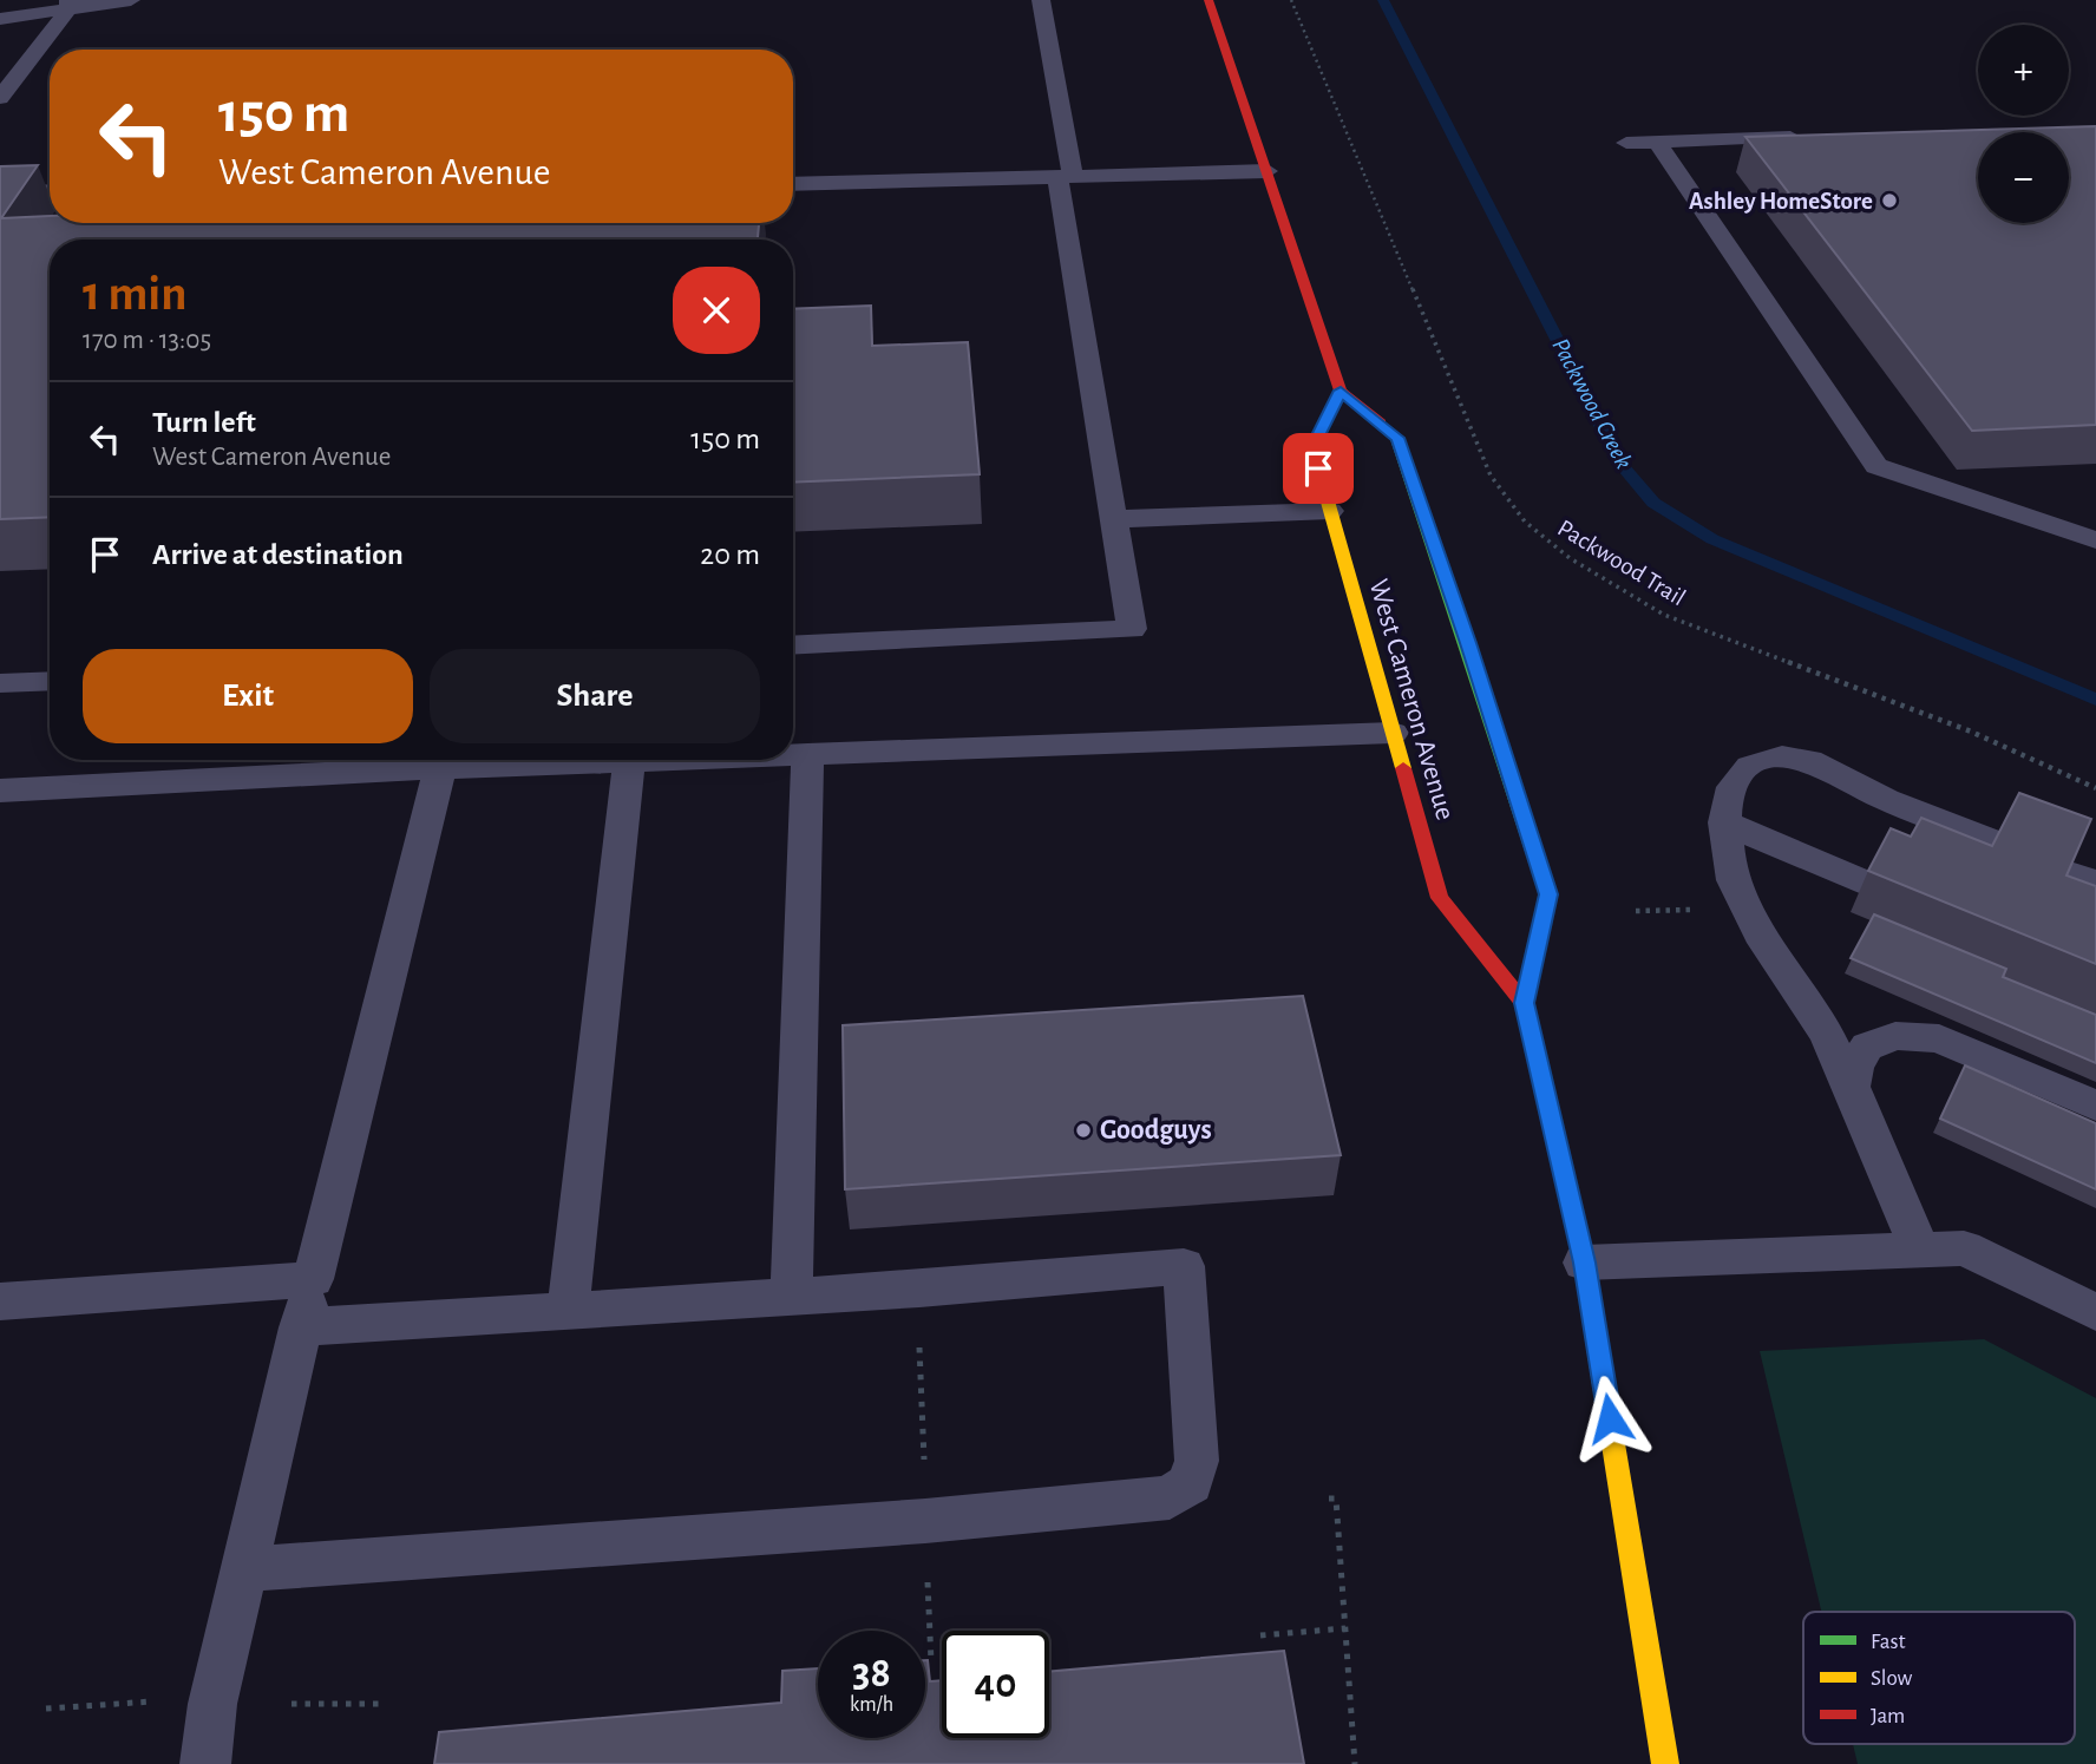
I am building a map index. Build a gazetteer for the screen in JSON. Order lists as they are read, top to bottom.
{
  "streets": {
    "street": ["West Cameron Avenue"],
    "path": ["Packwood Trail"]
  },
  "water": ["Packwood Creek"],
  "places": ["Ashley HomeStore", "Goodguys"],
  "legend": ["Fast", "Slow", "Jam"],
  "page": {
    "map_buttons": ["+", "−"],
    "turn": ["150 m", "West Cameron Avenue"],
    "heading": ["1 min", "170 m · 13:05"],
    "list": [
      {
        "name": "Turn left",
        "note": "West Cameron Avenue",
        "value": "150 m"
      },
      {
        "name": "Arrive at destination",
        "value": "20 m"
      }
    ],
    "buttons": ["Exit", "Share"],
    "speed": "38 km/h",
    "limit": "40"
  }
}
